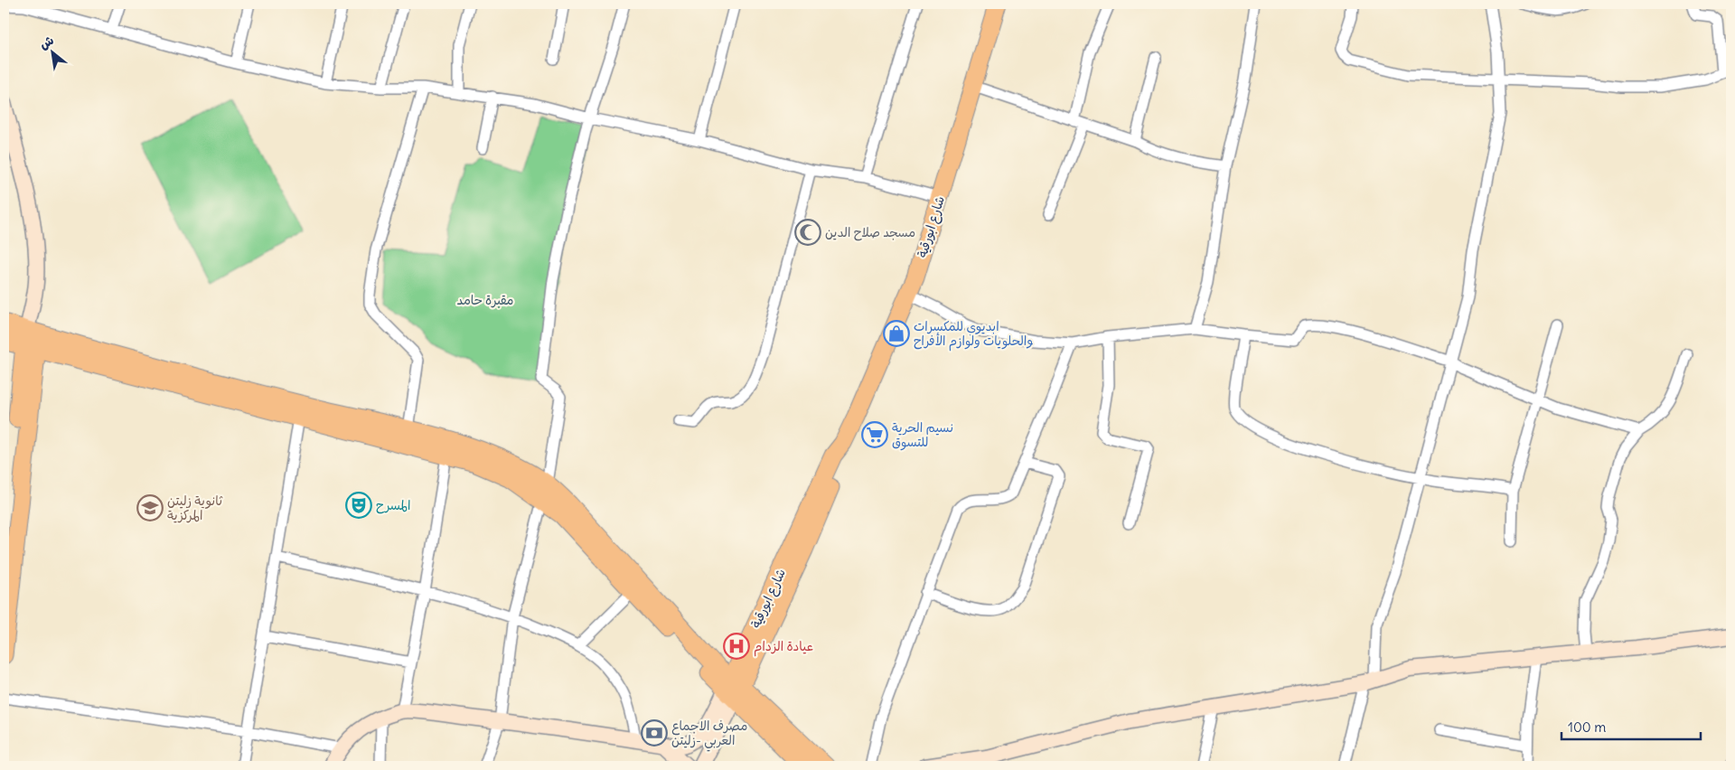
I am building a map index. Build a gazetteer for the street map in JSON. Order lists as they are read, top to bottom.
{
  "streets": {
    "main road": ["شارع ابورقية"]
  },
  "parks": ["مقبرة حامد"],
  "places": {
    "mosque": ["مسجد صلاح الدين"],
    "shop": ["ابديوي للمكسرات والحلويات ولوازم الأفراح"],
    "supermarket": ["نسيم الحرية للتسوق"],
    "theatre": ["المسرح"],
    "school or university": ["ثانوية زليتن المركزية"],
    "hospital": ["عيادة الزدام"],
    "bank": ["مصرف الاجماع العربي -زليتن"]
  },
  "scale_bar": "100 m",
  "north": "top left"
}
